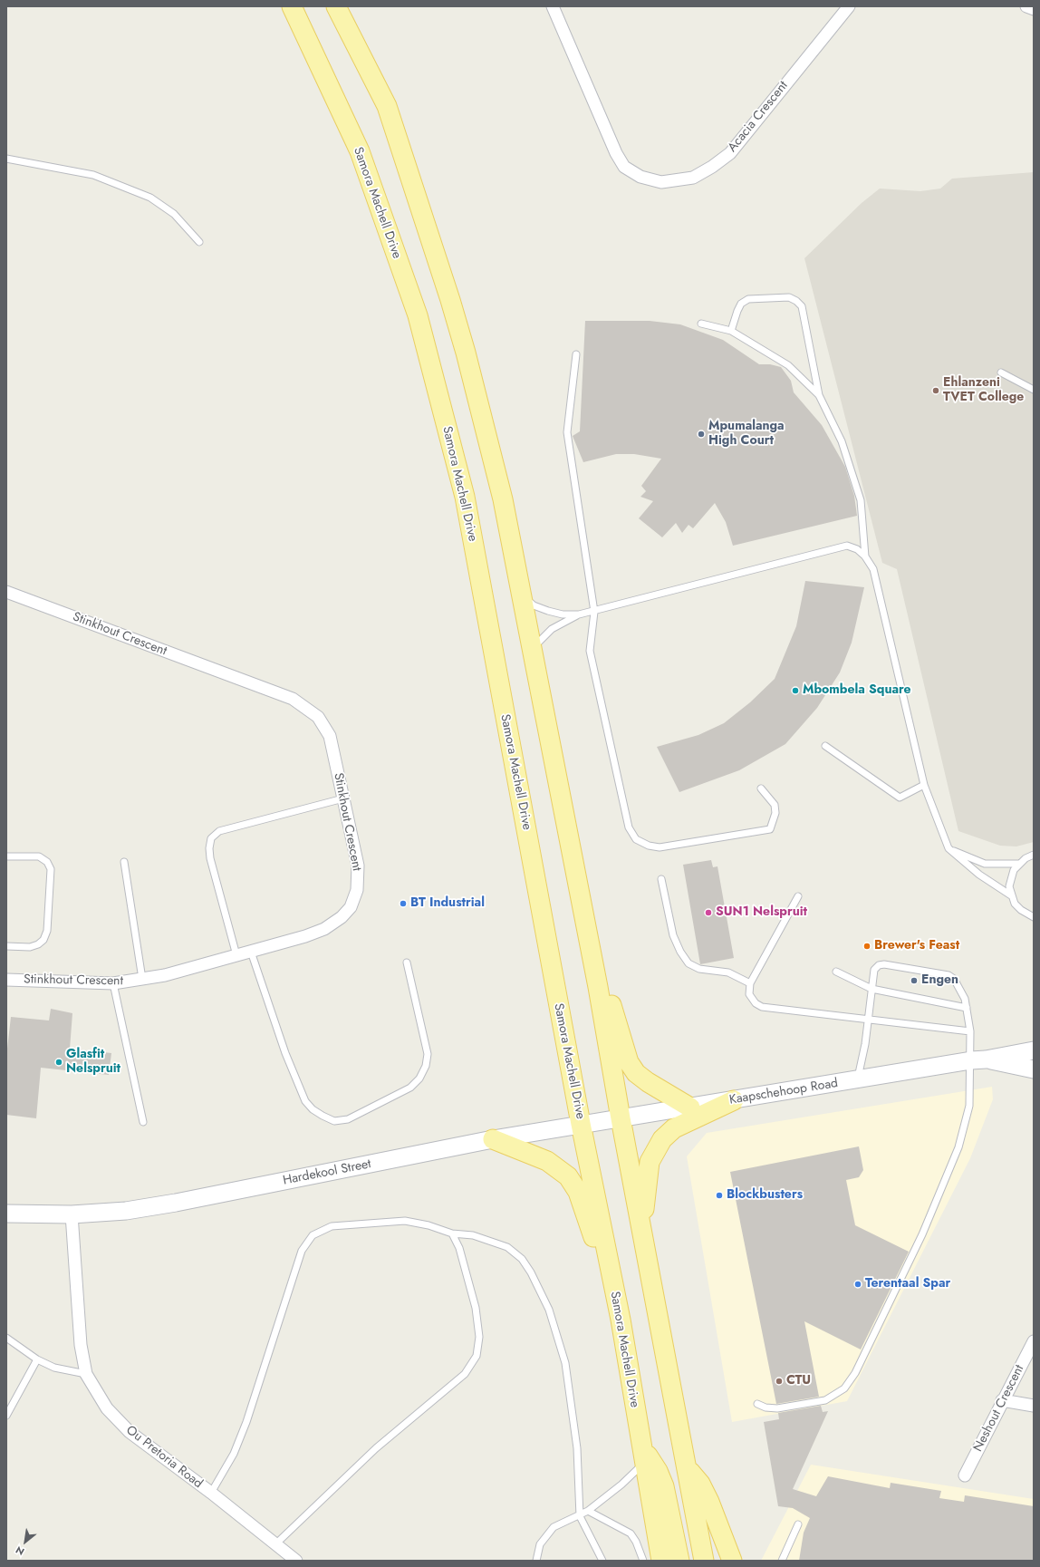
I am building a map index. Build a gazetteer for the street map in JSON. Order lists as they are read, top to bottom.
{
  "streets": {
    "main road": ["Samora Machell Drive", "Kaapschehoop Road", "Hardekool Street"],
    "street": [
      "Acacia Crescent",
      "Stinkhout Crescent",
      "Neshout Crescent",
      "Ou Pretoria Road"
    ]
  },
  "crossings": [
    ["Samora Machell Drive", "Kaapschehoop Road"],
    ["Samora Machell Drive", "Hardekool Street"],
    ["Kaapschehoop Road", "Hardekool Street"],
    ["Hardekool Street", "Ou Pretoria Road"]
  ],
  "places": [
    "Ehlanzeni TVET College",
    "Mpumalanga High Court",
    "Mbombela Square",
    "BT Industrial",
    "SUN1 Nelspruit",
    "Brewer's Feast",
    "Engen",
    "Glasfit Nelspruit",
    "Blockbusters",
    "Terentaal Spar",
    "CTU"
  ],
  "north": "bottom left"
}
